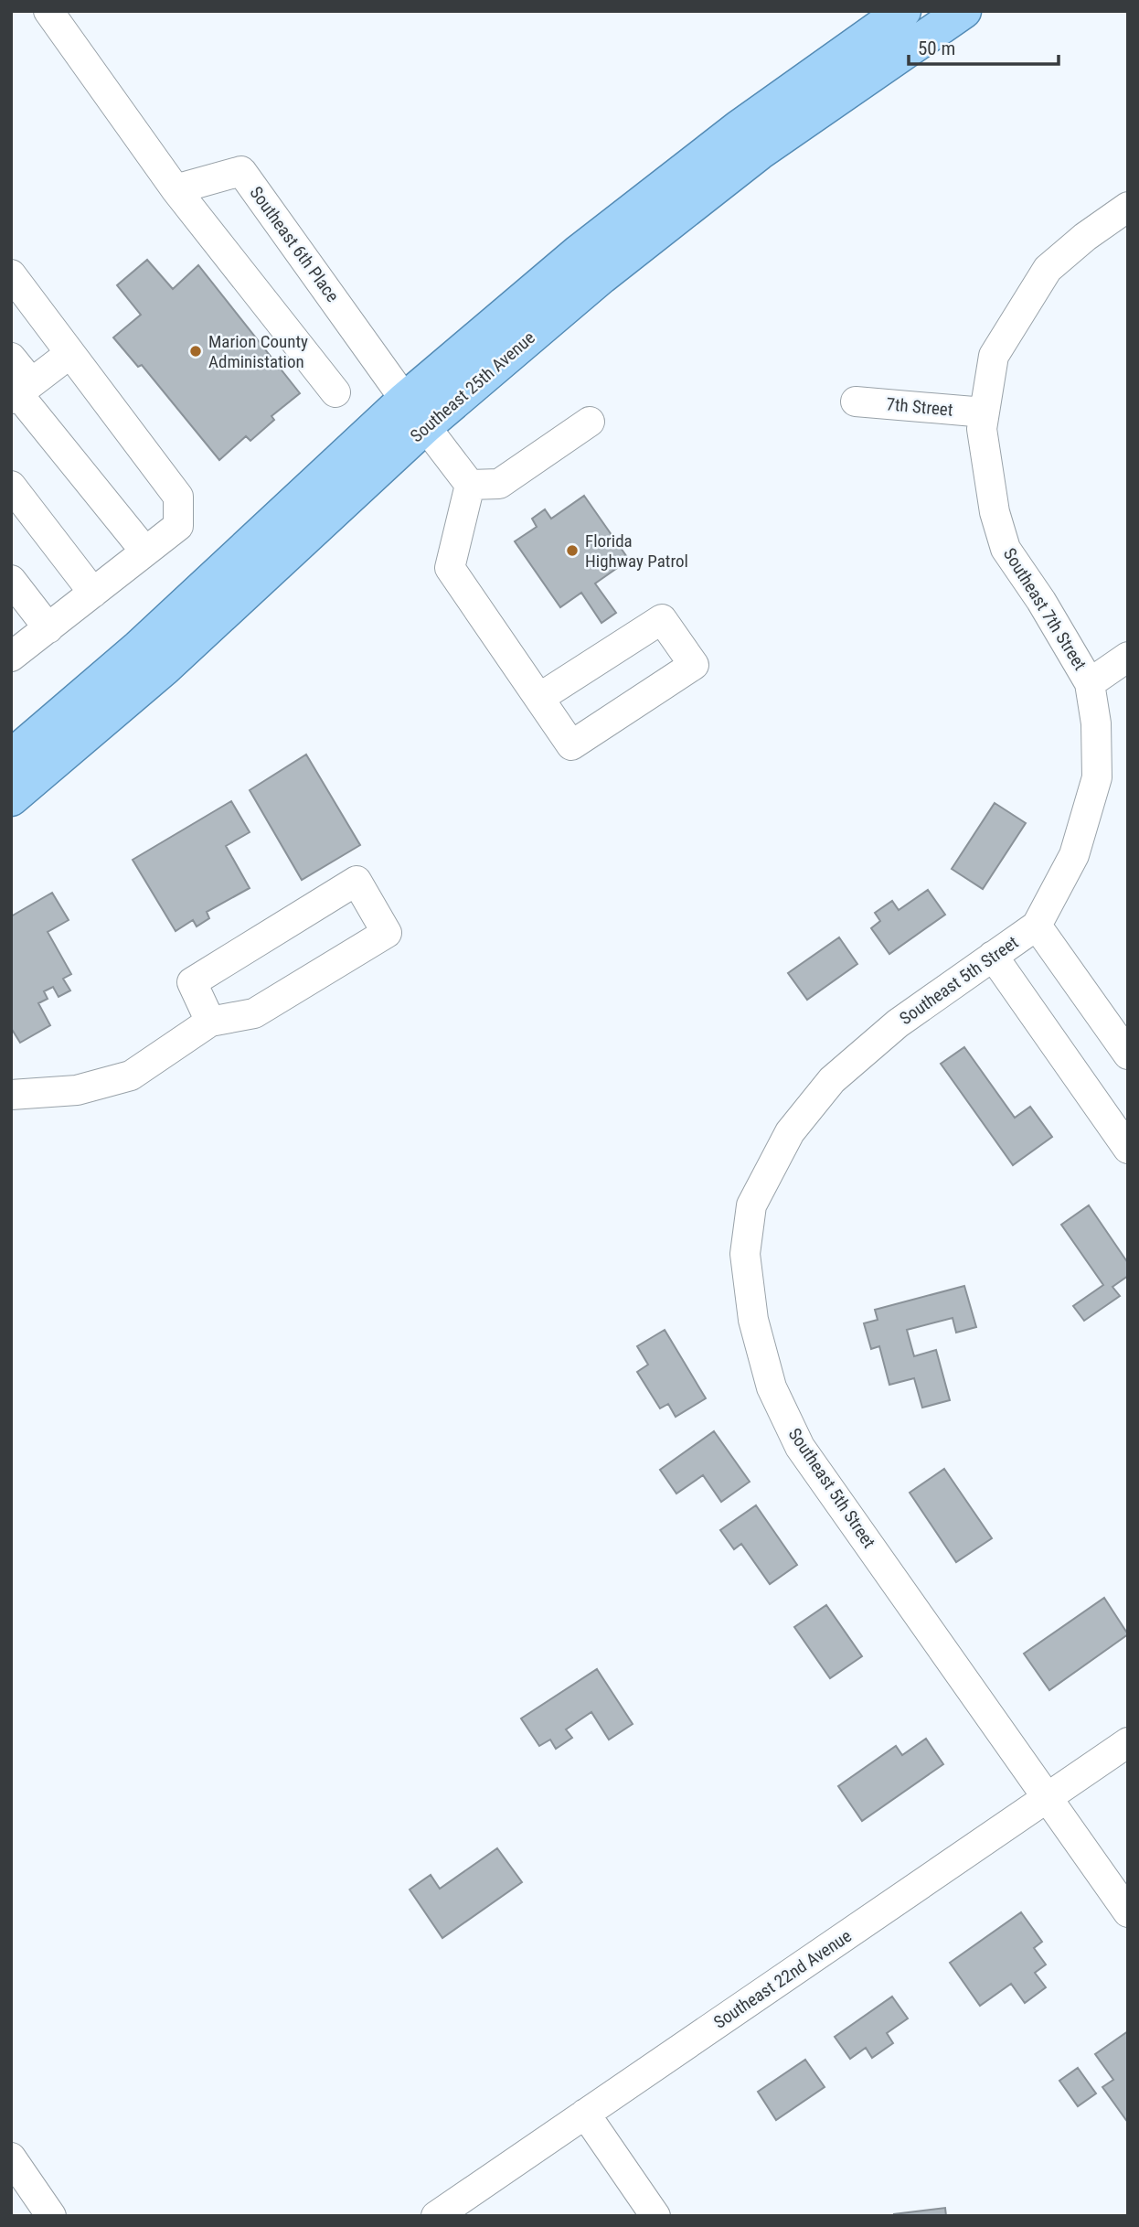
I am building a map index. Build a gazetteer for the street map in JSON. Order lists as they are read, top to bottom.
{
  "streets": {
    "main road": ["Southeast 25th Avenue"],
    "street": [
      "Southeast 6th Place",
      "7th Street",
      "Southeast 7th Street",
      "Southeast 5th Street",
      "Southeast 22nd Avenue"
    ]
  },
  "crossings": [
    ["Southeast 6th Place", "Southeast 25th Avenue"],
    ["7th Street", "Southeast 7th Street"],
    ["Southeast 7th Street", "Southeast 5th Street"],
    ["Southeast 5th Street", "Southeast 22nd Avenue"]
  ],
  "places": ["Marion County Administation", "Florida Highway Patrol"],
  "scale_bar": "50 m"
}
